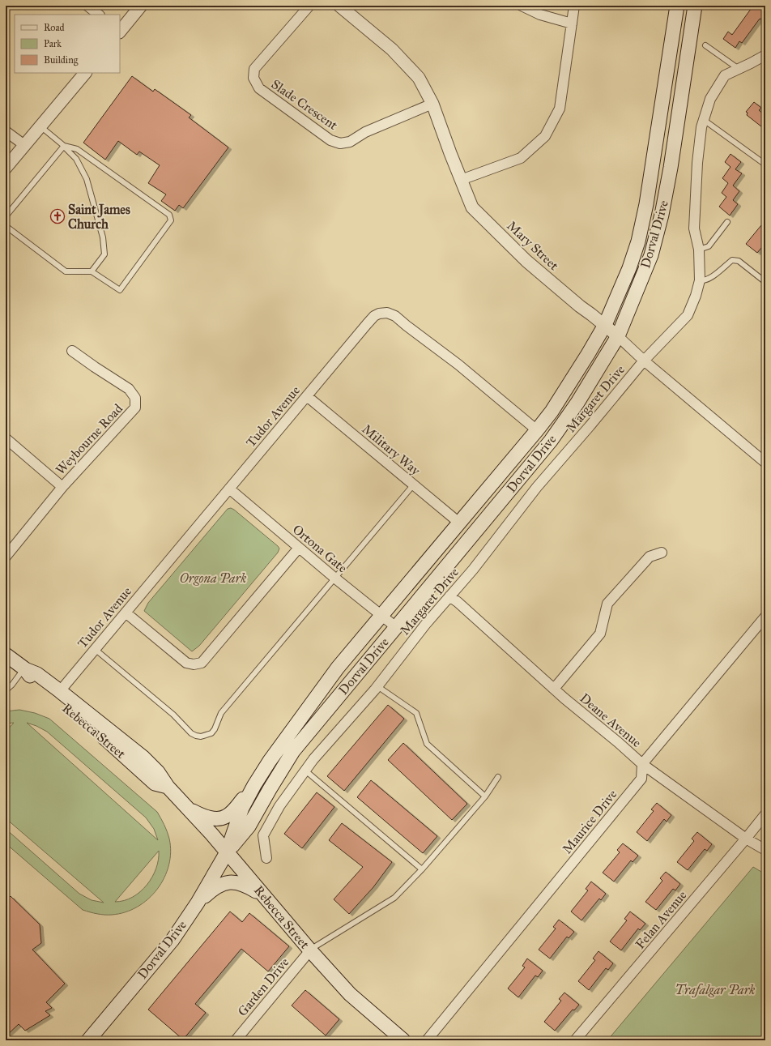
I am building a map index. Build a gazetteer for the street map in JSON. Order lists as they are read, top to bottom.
{
  "streets": {
    "main road": ["Dorval Drive", "Rebecca Street"],
    "street": [
      "Slade Crescent",
      "Mary Street",
      "Margaret Drive",
      "Tudor Avenue",
      "Weybourne Road",
      "Military Way",
      "Ortona Gate",
      "Deane Avenue",
      "Maurice Drive",
      "Felan Avenue",
      "Garden Drive"
    ]
  },
  "crossings": [
    ["Slade Crescent", "Mary Street"],
    ["Dorval Drive", "Mary Street"],
    ["Dorval Drive", "Tudor Avenue"],
    ["Dorval Drive", "Military Way"],
    ["Dorval Drive", "Ortona Gate"],
    ["Dorval Drive", "Rebecca Street"],
    ["Mary Street", "Margaret Drive"],
    ["Margaret Drive", "Deane Avenue"],
    ["Tudor Avenue", "Military Way"],
    ["Tudor Avenue", "Ortona Gate"],
    ["Tudor Avenue", "Rebecca Street"],
    ["Deane Avenue", "Maurice Drive"],
    ["Deane Avenue", "Felan Avenue"],
    ["Rebecca Street", "Garden Drive"]
  ],
  "parks": ["Orgona Park", "Trafalgar Park"],
  "places": {
    "church": ["Saint James Church"]
  },
  "legend": ["Road", "Park", "Building"]
}
